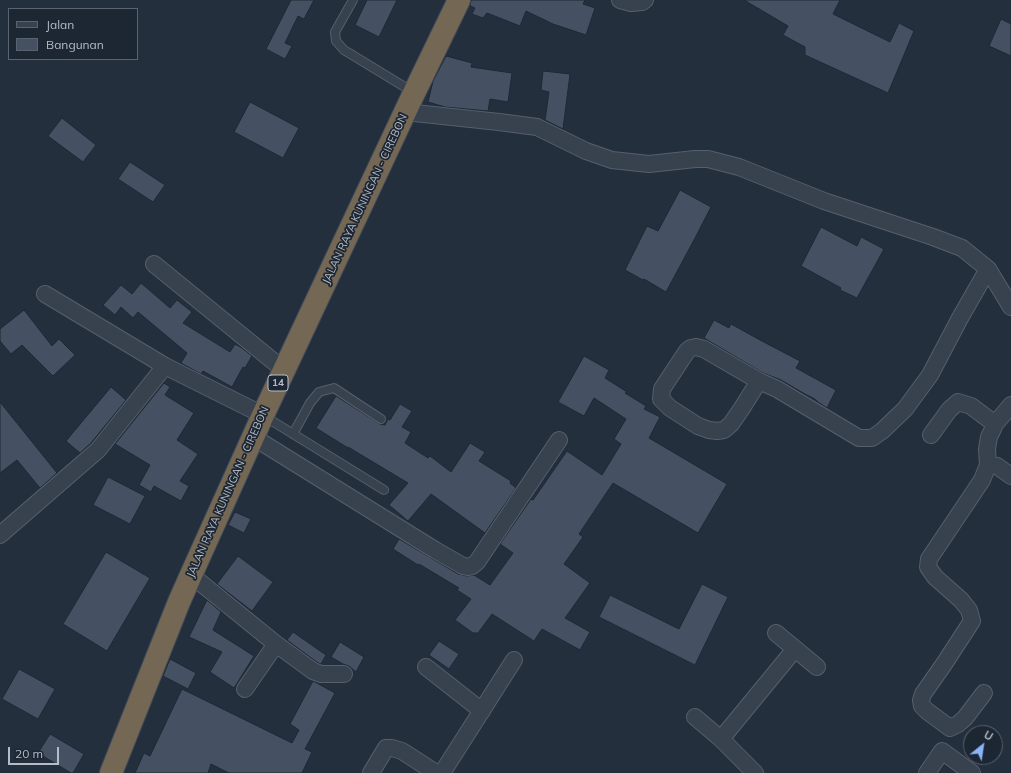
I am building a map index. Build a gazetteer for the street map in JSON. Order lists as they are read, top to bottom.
{
  "streets": {
    "highway": ["JALAN RAYA KUNINGAN - CIREBON", "14"]
  },
  "legend": ["Jalan", "Bangunan"],
  "scale_bar": "20 m",
  "north": "top right"
}
